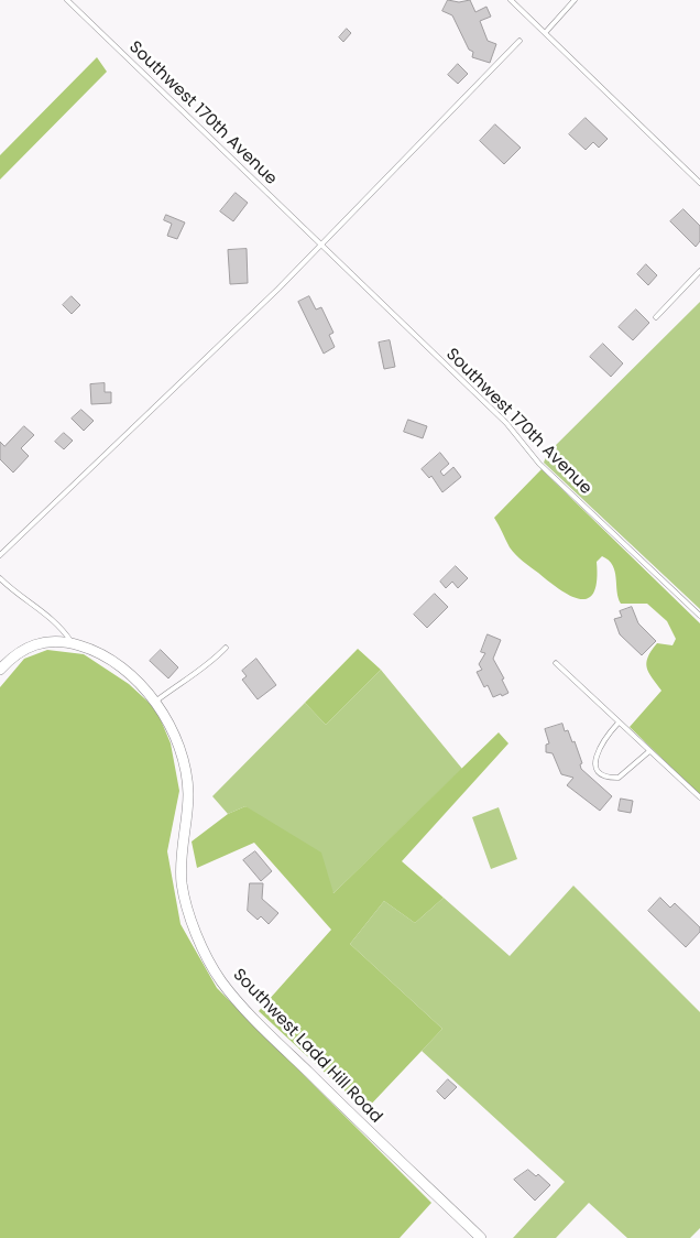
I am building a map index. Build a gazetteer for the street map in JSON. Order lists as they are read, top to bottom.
{
  "streets": {
    "street": ["Southwest Ladd Hill Road"],
    "lane": ["Southwest 170th Avenue"]
  }
}
